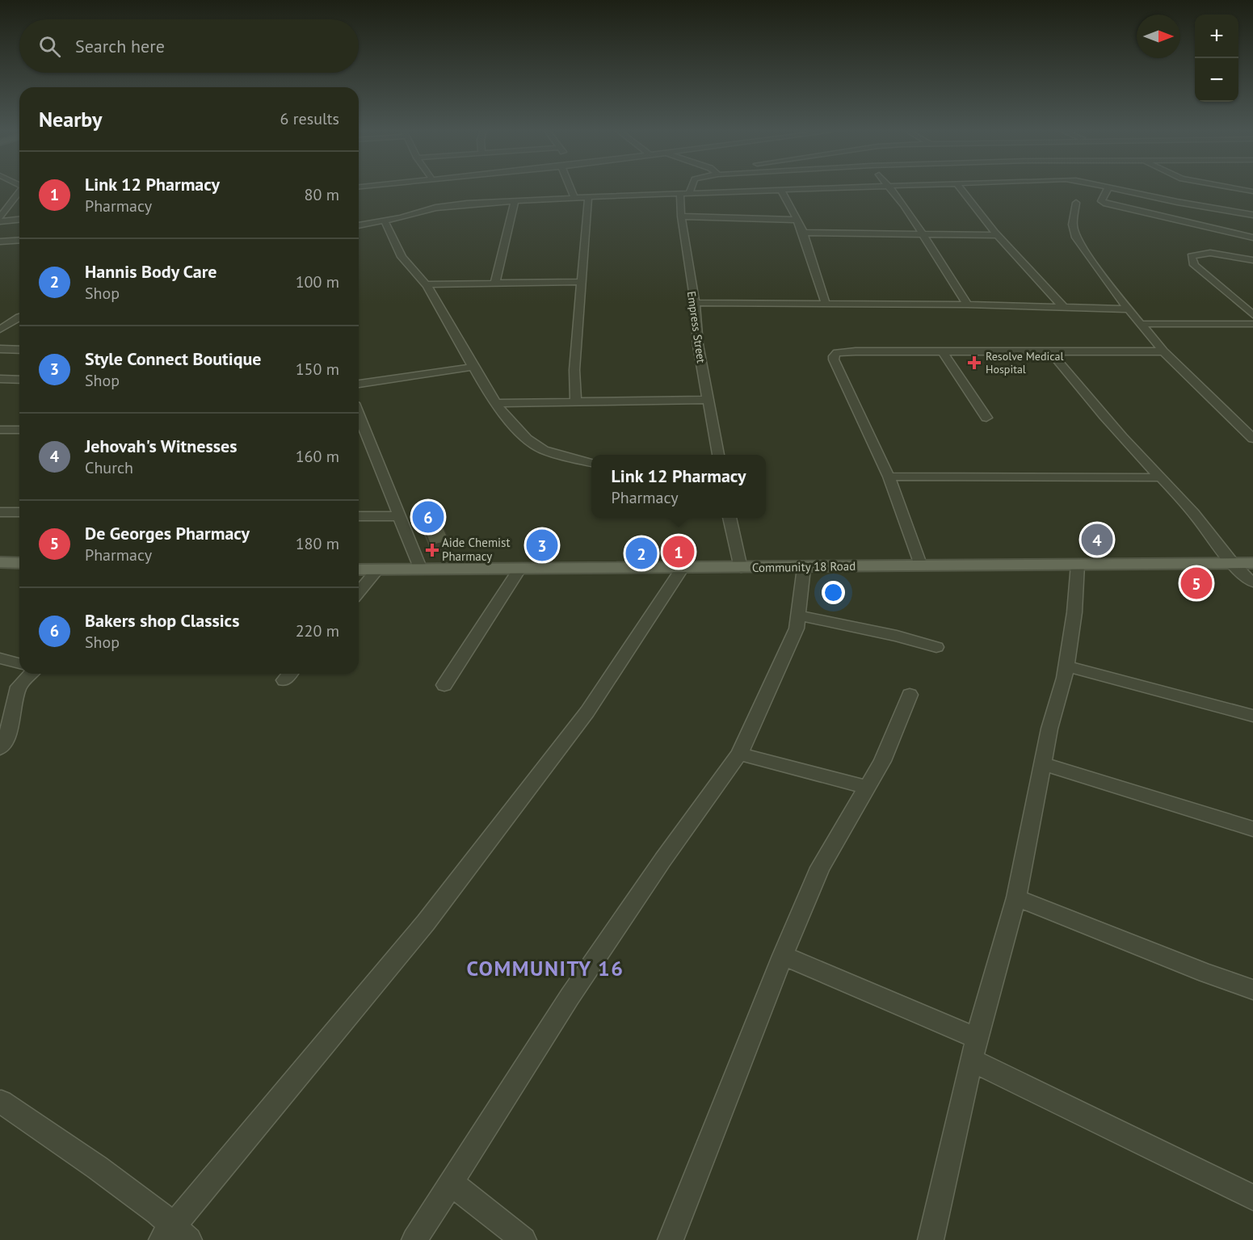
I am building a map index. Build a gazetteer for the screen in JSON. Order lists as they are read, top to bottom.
{
  "streets": {
    "main road": ["Community 18 Road"],
    "street": ["Empress Street"]
  },
  "districts": ["COMMUNITY 16"],
  "places": {
    "health": ["Resolve Medical Hospital", "Aide Chemist Pharmacy"]
  },
  "north": "right",
  "page": {
    "map_buttons": ["+", "−"],
    "search": "Search here",
    "heading": ["Nearby", "6 results"],
    "list": [
      {
        "mark": "1",
        "name": "Link 12 Pharmacy",
        "note": "Pharmacy",
        "value": "80 m"
      },
      {
        "mark": "2",
        "name": "Hannis Body Care",
        "note": "Shop",
        "value": "100 m"
      },
      {
        "mark": "3",
        "name": "Style Connect Boutique",
        "note": "Shop",
        "value": "150 m"
      },
      {
        "mark": "4",
        "name": "Jehovah's Witnesses",
        "note": "Church",
        "value": "160 m"
      },
      {
        "mark": "5",
        "name": "De Georges Pharmacy",
        "note": "Pharmacy",
        "value": "180 m"
      },
      {
        "mark": "6",
        "name": "Bakers shop Classics",
        "note": "Shop",
        "value": "220 m"
      }
    ],
    "popup": ["Link 12 Pharmacy", "Pharmacy"],
    "pins": [
      "6",
      "4",
      "3",
      "1",
      "2",
      "5"
    ]
  }
}
